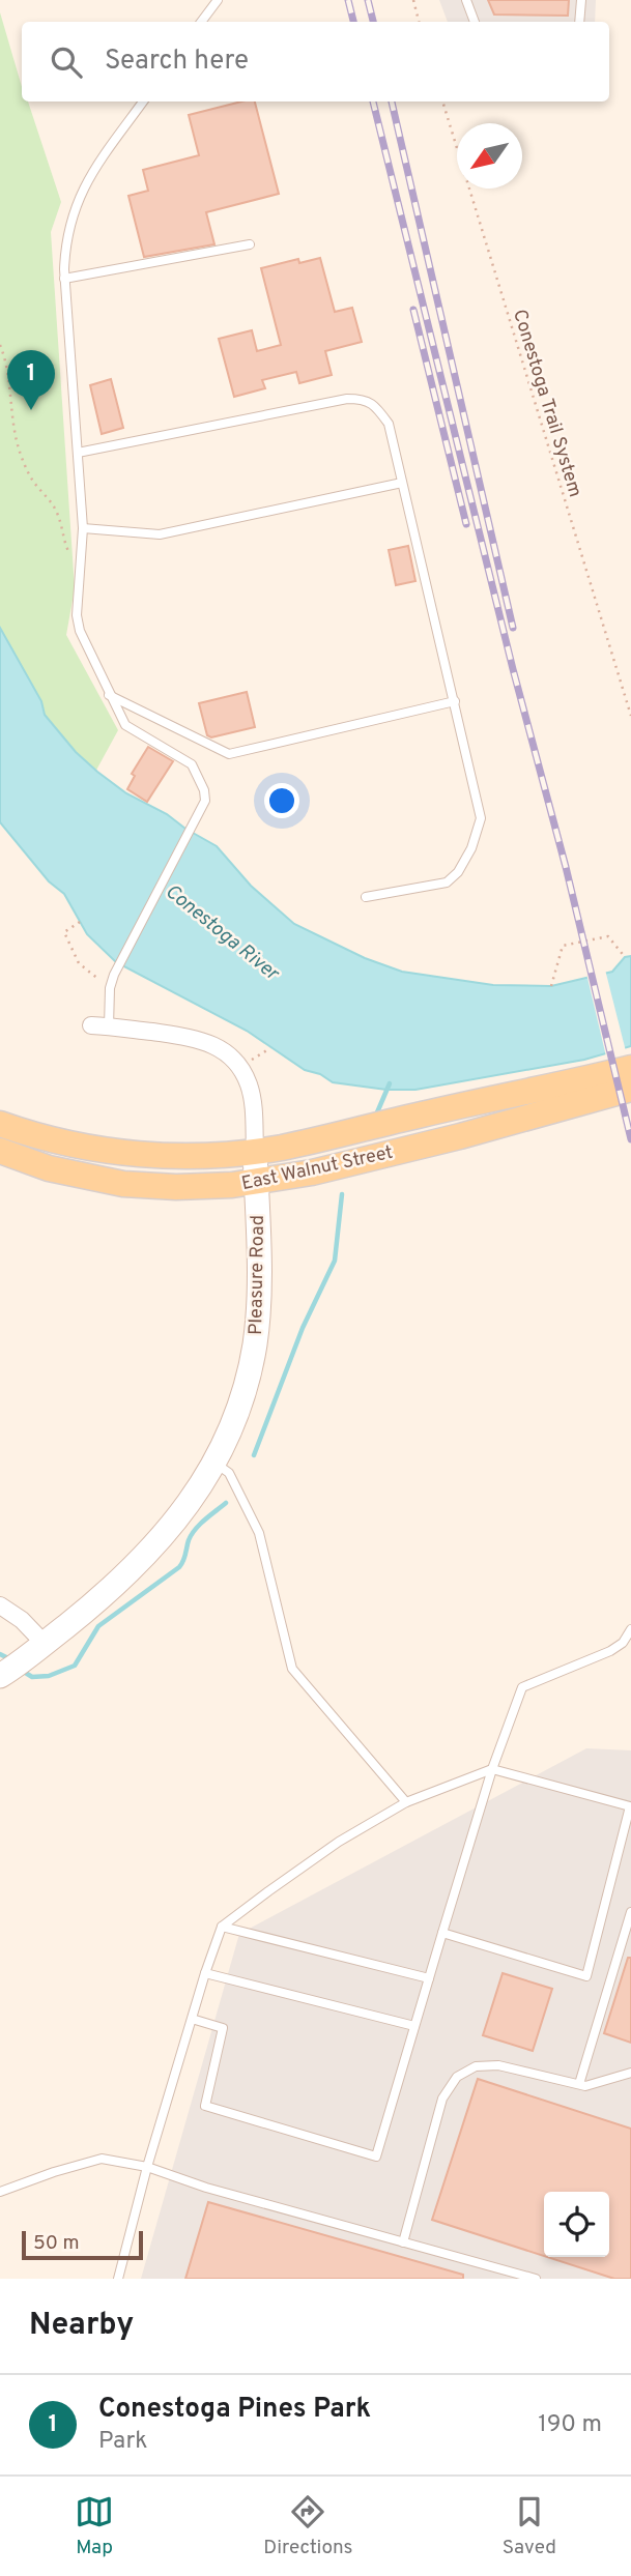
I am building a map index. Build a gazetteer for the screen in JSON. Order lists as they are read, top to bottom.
{
  "streets": {
    "main road": ["East Walnut Street"],
    "street": ["Pleasure Road"],
    "path": ["Conestoga Trail System"]
  },
  "crossings": [
    ["East Walnut Street", "Pleasure Road"]
  ],
  "water": ["Conestoga River"],
  "scale_bar": "50 m",
  "north": "bottom left",
  "page": {
    "search": "Search here",
    "pins": "1",
    "scale": "50 m",
    "heading": "Nearby",
    "list": [
      {
        "mark": "1",
        "name": "Conestoga Pines Park",
        "note": "Park",
        "value": "190 m"
      }
    ],
    "nav": ["Map", "Directions", "Saved"]
  }
}
